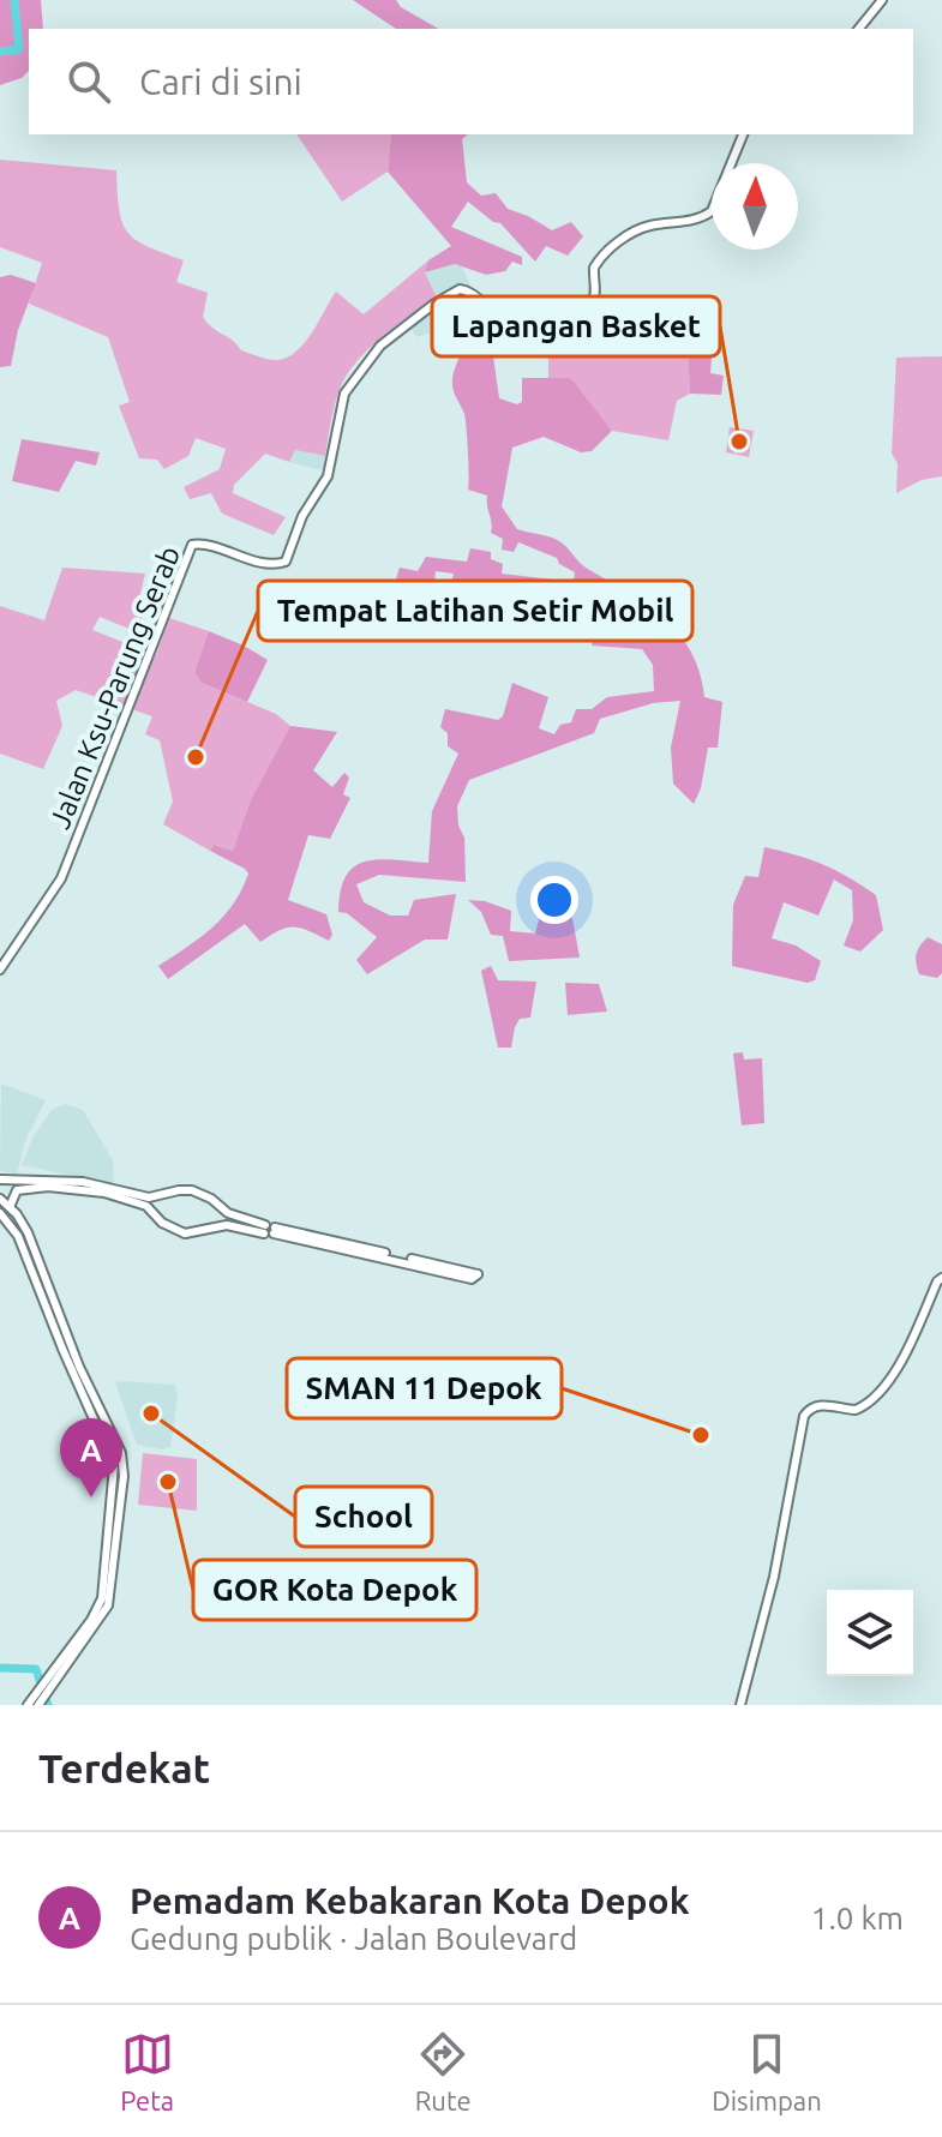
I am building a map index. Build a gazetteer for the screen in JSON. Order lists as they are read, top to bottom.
{
  "streets": {
    "street": ["Jalan Ksu-Parung Serab"]
  },
  "places": [
    "Lapangan Basket",
    "Tempat Latihan Setir Mobil",
    "School",
    "SMAN 11 Depok",
    "GOR Kota Depok"
  ],
  "north": "top",
  "page": {
    "search": "Cari di sini",
    "pins": "A",
    "heading": "Terdekat",
    "list": [
      {
        "mark": "A",
        "name": "Pemadam Kebakaran Kota Depok",
        "note": "Gedung publik · Jalan Boulevard",
        "value": "1.0 km"
      }
    ],
    "nav": ["Peta", "Rute", "Disimpan"]
  }
}
